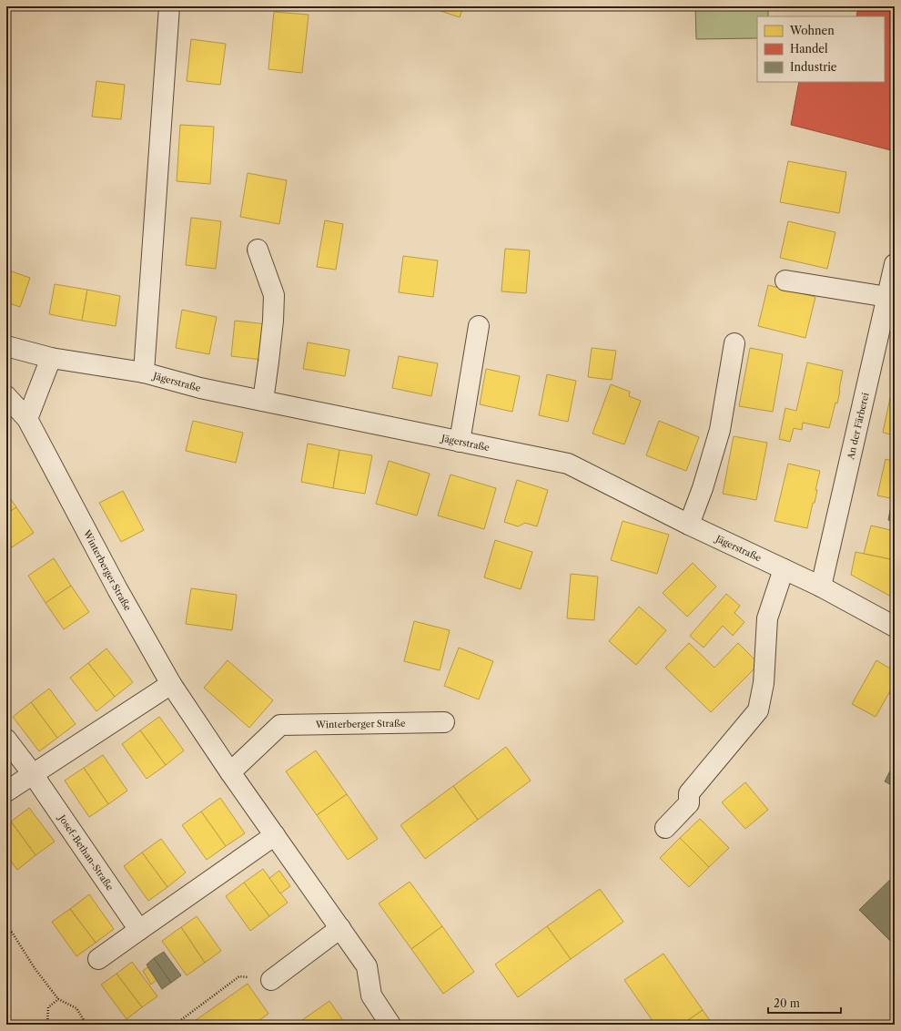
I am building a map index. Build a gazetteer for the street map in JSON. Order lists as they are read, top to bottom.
{
  "streets": {
    "street": [
      "Jägerstraße",
      "An der Färberei",
      "Winterberger Straße",
      "Josef-Bethan-Straße"
    ]
  },
  "crossings": [
    ["Jägerstraße", "An der Färberei"]
  ],
  "legend": ["Wohnen", "Handel", "Industrie"],
  "scale_bar": "20 m"
}
